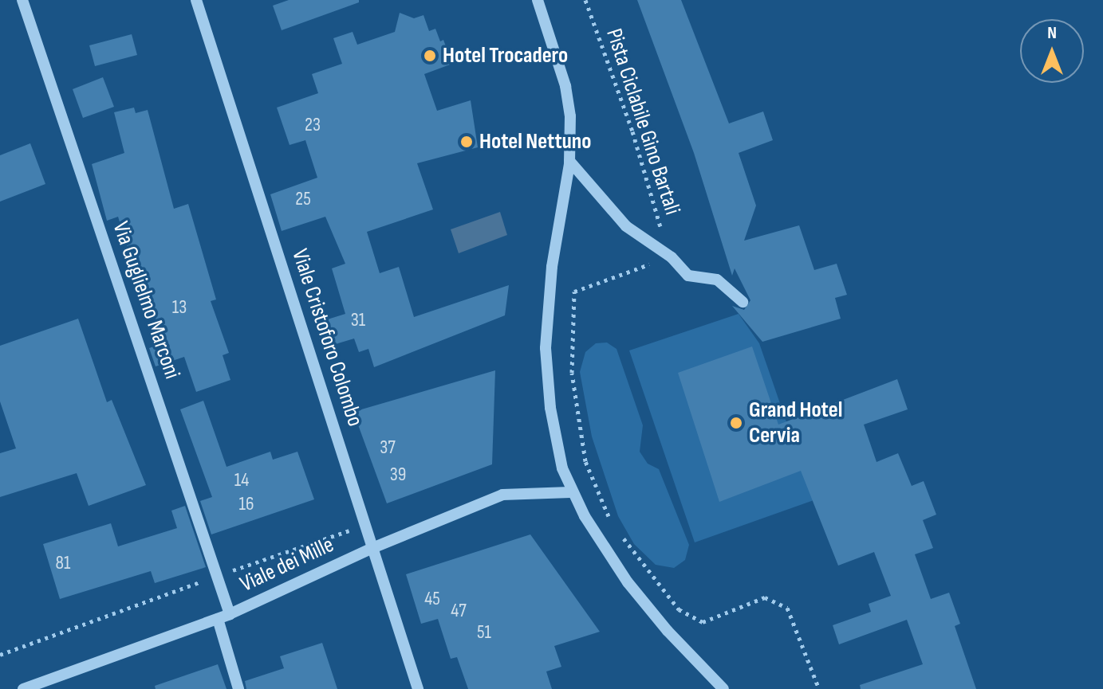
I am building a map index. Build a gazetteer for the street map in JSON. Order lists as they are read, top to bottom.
{
  "streets": {
    "street": ["Via Guglielmo Marconi", "Viale Cristoforo Colombo", "Viale dei Mille"],
    "path": ["Pista Ciclabile Gino Bartali"]
  },
  "crossings": [
    ["Via Guglielmo Marconi", "Viale dei Mille"],
    ["Viale Cristoforo Colombo", "Viale dei Mille"]
  ],
  "places": ["Hotel Trocadero", "Hotel Nettuno", "Grand Hotel Cervia"],
  "house_numbers": [
    "23",
    "25",
    "13",
    "31",
    "37",
    "39",
    "14",
    "16",
    "81",
    "45",
    "47",
    "51"
  ],
  "north": "top"
}
